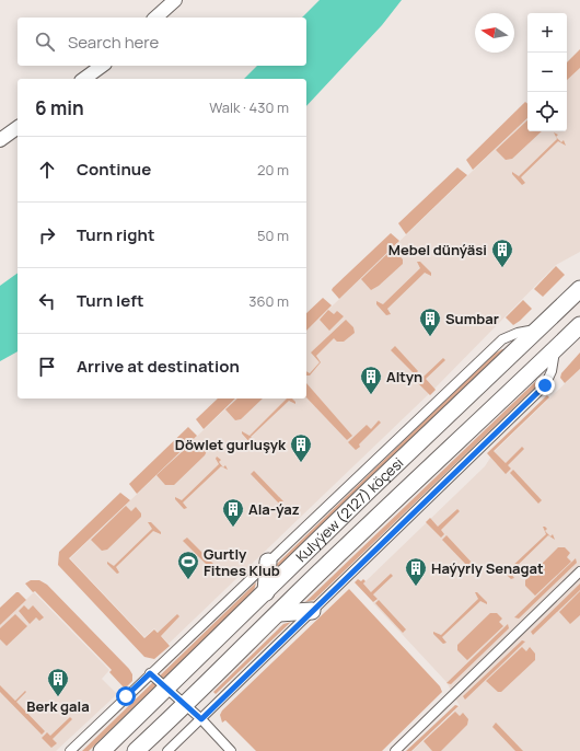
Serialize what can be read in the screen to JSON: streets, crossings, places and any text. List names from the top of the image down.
{
  "streets": {
    "highway": ["Kulyýew (2127) köçesi"]
  },
  "places": {
    "building": [
      "Mebel dünýäsi",
      "Sumbar",
      "Altyn",
      "Döwlet gurluşyk",
      "Ala-ýaz",
      "Haýyrly Senagat",
      "Berk gala"
    ],
    "sports": ["Gurtly Fitnes Klub"]
  },
  "north": "left",
  "page": {
    "map_buttons": ["+", "−"],
    "search": "Search here",
    "heading": ["6 min", "Walk · 430 m"],
    "list": [
      ["Continue", "20 m"],
      ["Turn right", "50 m"],
      ["Turn left", "360 m"],
      "Arrive at destination"
    ]
  }
}
